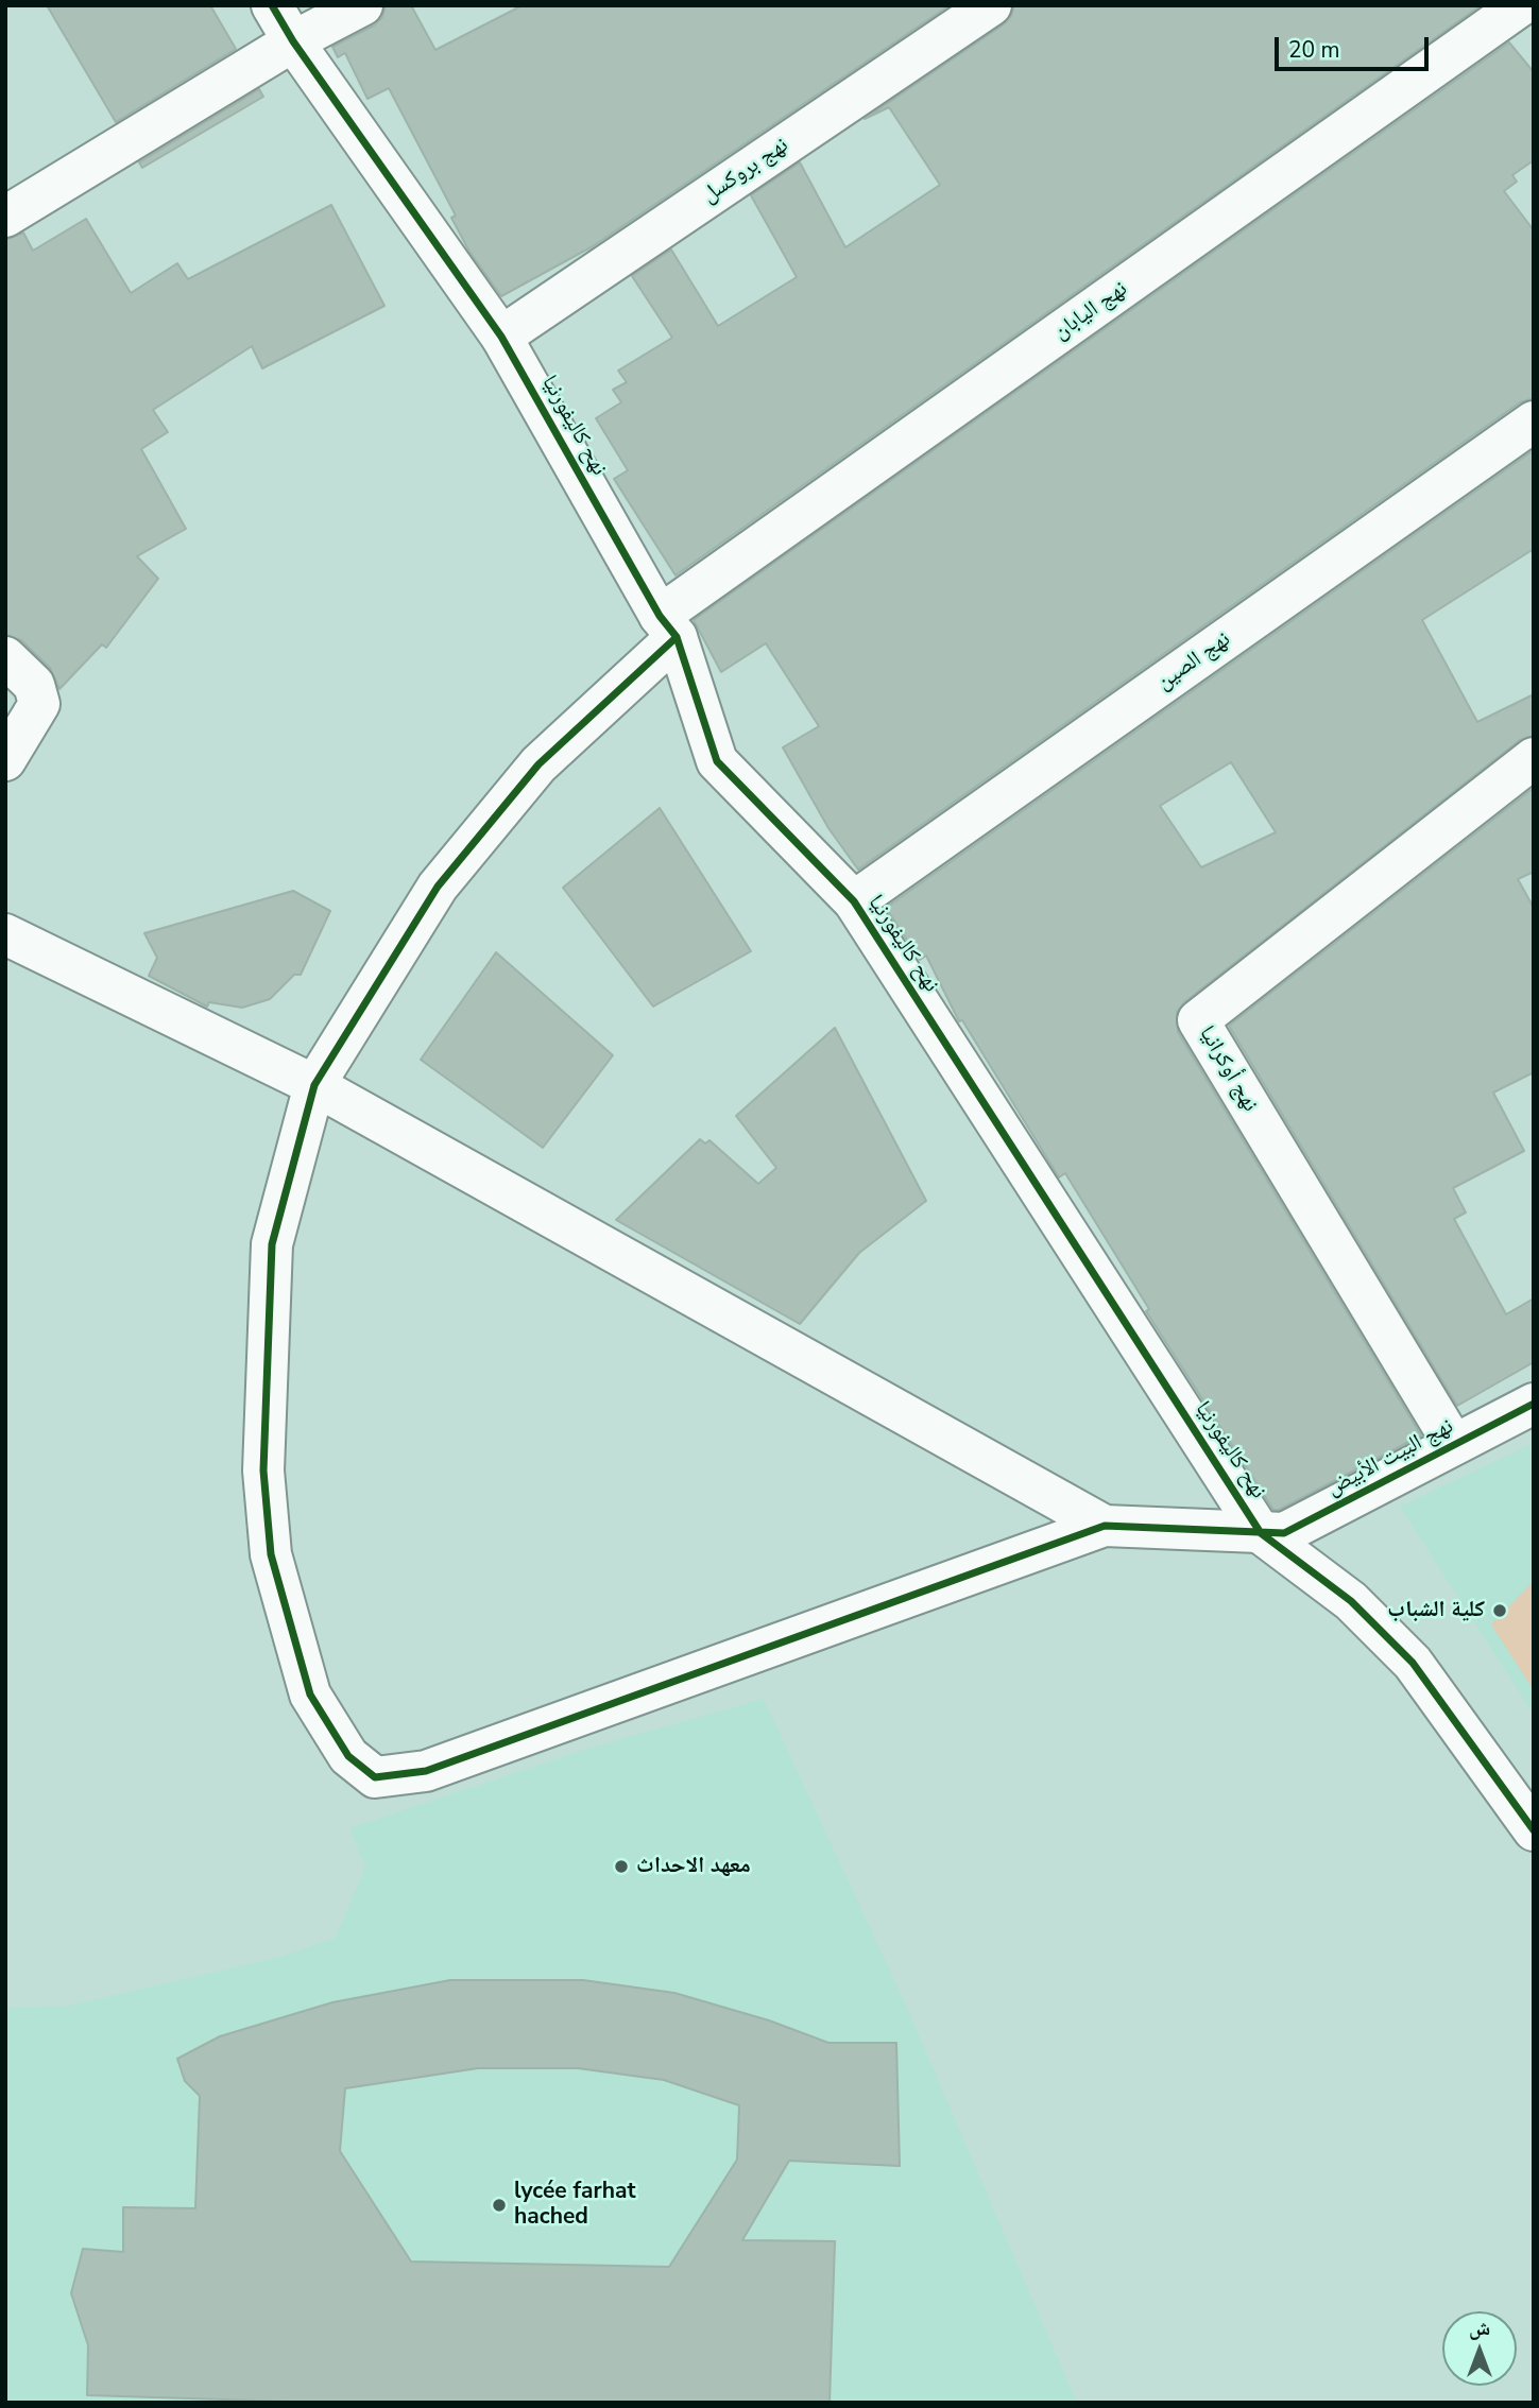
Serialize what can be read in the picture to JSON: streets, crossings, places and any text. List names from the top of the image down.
{
  "streets": {
    "street": [
      "نهج بروكسل",
      "نهج اليابان",
      "نهح كاليفورنيا",
      "نهج الصين",
      "نهج أوكرانيا",
      "نهج البيت الأبيض"
    ]
  },
  "crossings": [
    ["نهج بروكسل", "نهح كاليفورنيا"],
    ["نهج اليابان", "نهح كاليفورنيا"],
    ["نهج اليابان", "نهج البيت الأبيض"],
    ["نهح كاليفورنيا", "نهج الصين"],
    ["نهح كاليفورنيا", "نهج البيت الأبيض"],
    ["نهج أوكرانيا", "نهج البيت الأبيض"]
  ],
  "places": ["كلية الشباب", "معهد الاحداث", "lycée farhat hached"],
  "scale_bar": "20 m",
  "north": "top"
}
